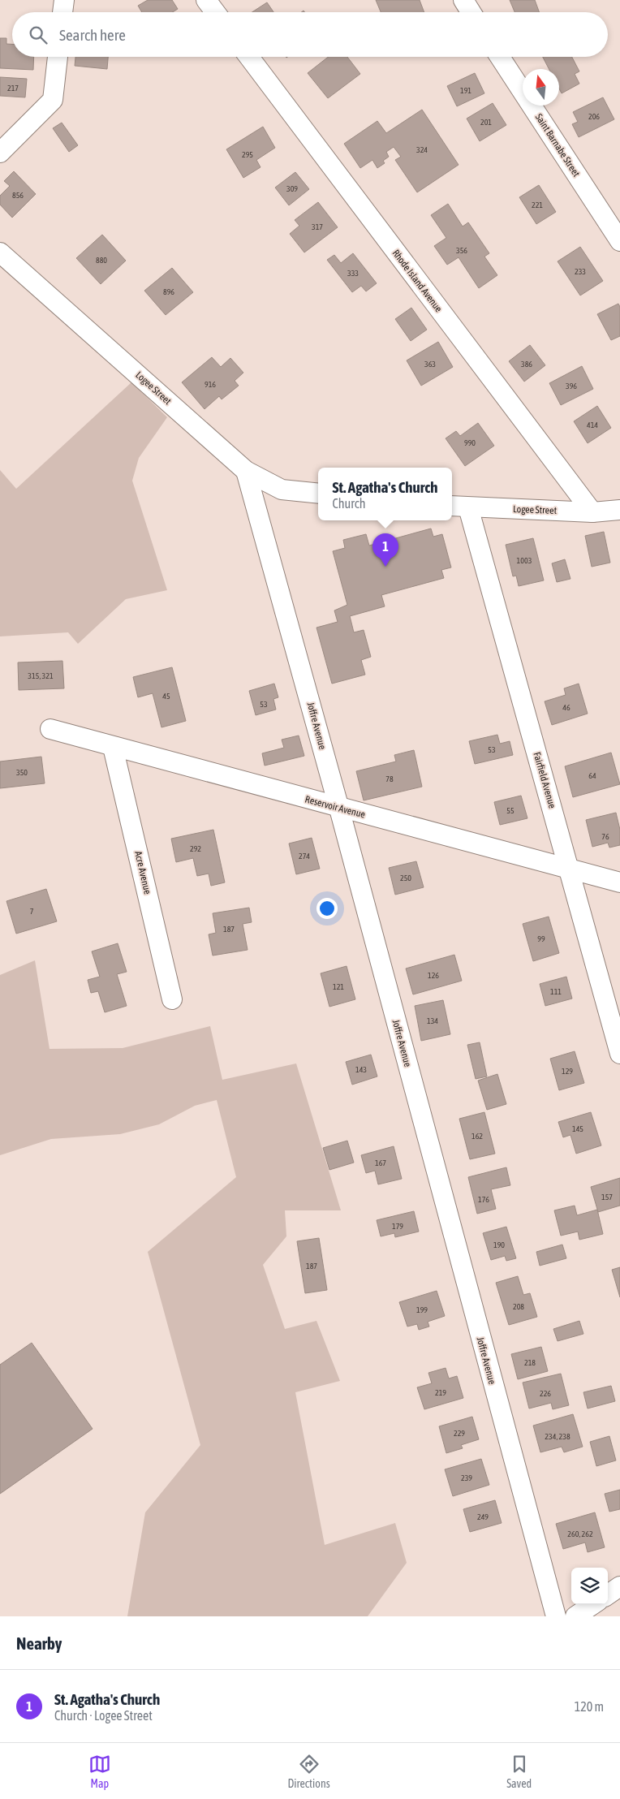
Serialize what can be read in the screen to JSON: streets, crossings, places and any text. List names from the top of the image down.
{
  "streets": {
    "street": [
      "Saint Barnabe Street",
      "Rhode Island Avenue",
      "Logee Street",
      "Joffre Avenue",
      "Fairfield Avenue",
      "Reservoir Avenue",
      "Acre Avenue"
    ]
  },
  "crossings": [
    ["Rhode Island Avenue", "Logee Street"],
    ["Logee Street", "Joffre Avenue"],
    ["Logee Street", "Fairfield Avenue"],
    ["Joffre Avenue", "Reservoir Avenue"],
    ["Fairfield Avenue", "Reservoir Avenue"],
    ["Reservoir Avenue", "Acre Avenue"]
  ],
  "house_numbers": [
    "217",
    "191",
    "206",
    "201",
    "324",
    "295",
    "309",
    "856",
    "221",
    "317",
    "356",
    "880",
    "233",
    "333",
    "896",
    "363",
    "386",
    "916",
    "396",
    "414",
    "990",
    "1003",
    "315, 321",
    "45",
    "53",
    "46",
    "53",
    "350",
    "64",
    "78",
    "55",
    "76",
    "292",
    "274",
    "250",
    "7",
    "187",
    "99",
    "126",
    "121",
    "111",
    "134",
    "143",
    "129",
    "145",
    "162",
    "167",
    "157",
    "176",
    "179",
    "190",
    "187",
    "208",
    "199",
    "218",
    "219",
    "226",
    "229",
    "234, 238",
    "239",
    "249",
    "260, 262"
  ],
  "north": "top",
  "page": {
    "search": "Search here",
    "popup": ["St. Agatha's Church", "Church"],
    "pins": "1",
    "heading": "Nearby",
    "list": [
      {
        "mark": "1",
        "name": "St. Agatha's Church",
        "note": "Church · Logee Street",
        "value": "120 m"
      }
    ],
    "nav": ["Map", "Directions", "Saved"]
  }
}
